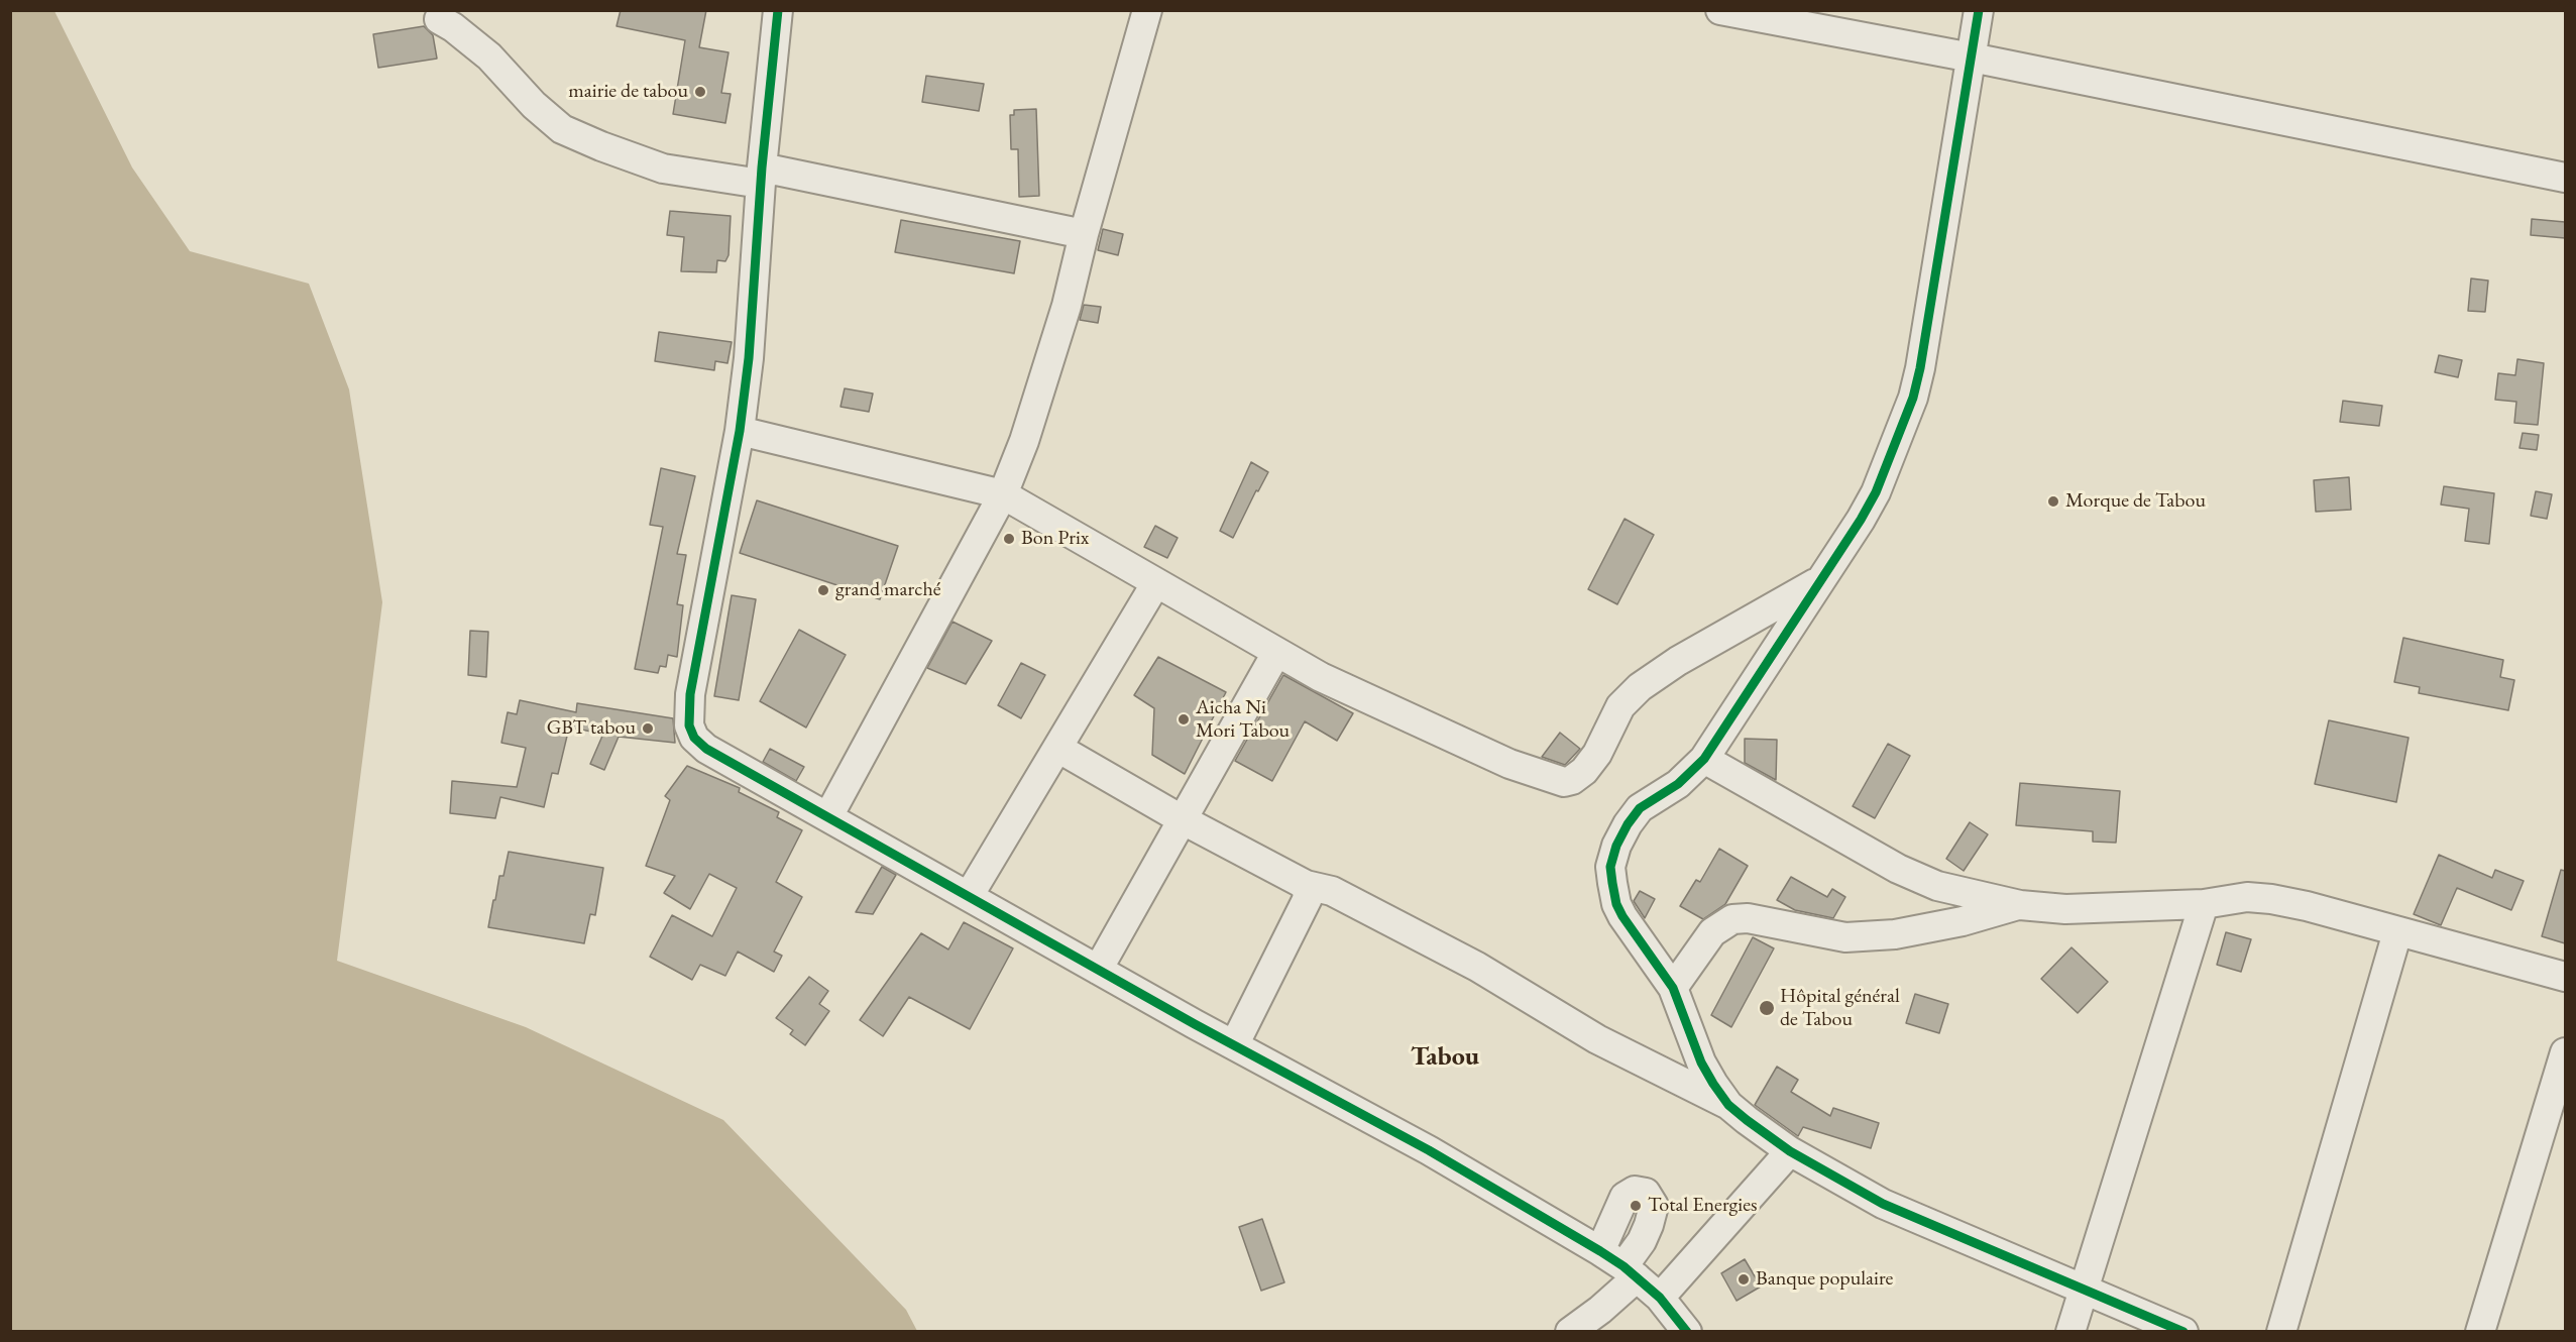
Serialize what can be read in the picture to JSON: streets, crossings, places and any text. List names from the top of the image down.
{
  "districts": ["Tabou"],
  "places": [
    "mairie de tabou",
    "Morque de Tabou",
    "Bon Prix",
    "grand marché",
    "Aicha Ni Mori Tabou",
    "GBT tabou",
    "Hôpital général de Tabou",
    "Total Energies",
    "Banque populaire"
  ]
}
